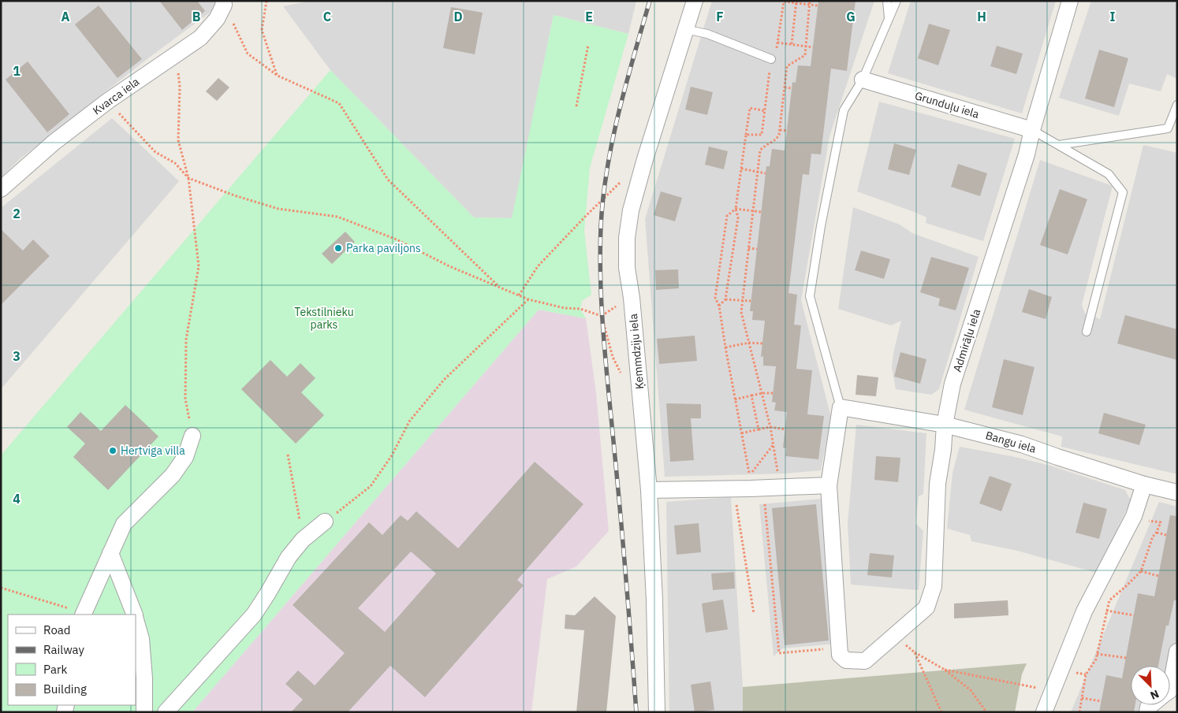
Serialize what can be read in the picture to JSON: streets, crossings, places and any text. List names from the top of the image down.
{
  "streets": {
    "street": [
      "Kvarca iela",
      "Grunduļu iela",
      "Admirāļu iela",
      "Ķemmdziju iela",
      "Bangu iela"
    ]
  },
  "crossings": [
    ["Grunduļu iela", "Admirāļu iela"],
    ["Admirāļu iela", "Bangu iela"]
  ],
  "parks": ["Tekstilnieku parks"],
  "places": ["Parka paviljons", "Hertviga villa"],
  "legend": [
    "Road",
    "Railway",
    "Park",
    "Building"
  ],
  "north": "bottom right",
  "grid": {
    "columns": [
      "A",
      "B",
      "C",
      "D",
      "E",
      "F",
      "G",
      "H",
      "I"
    ],
    "rows": [
      "1",
      "2",
      "3",
      "4"
    ]
  }
}
